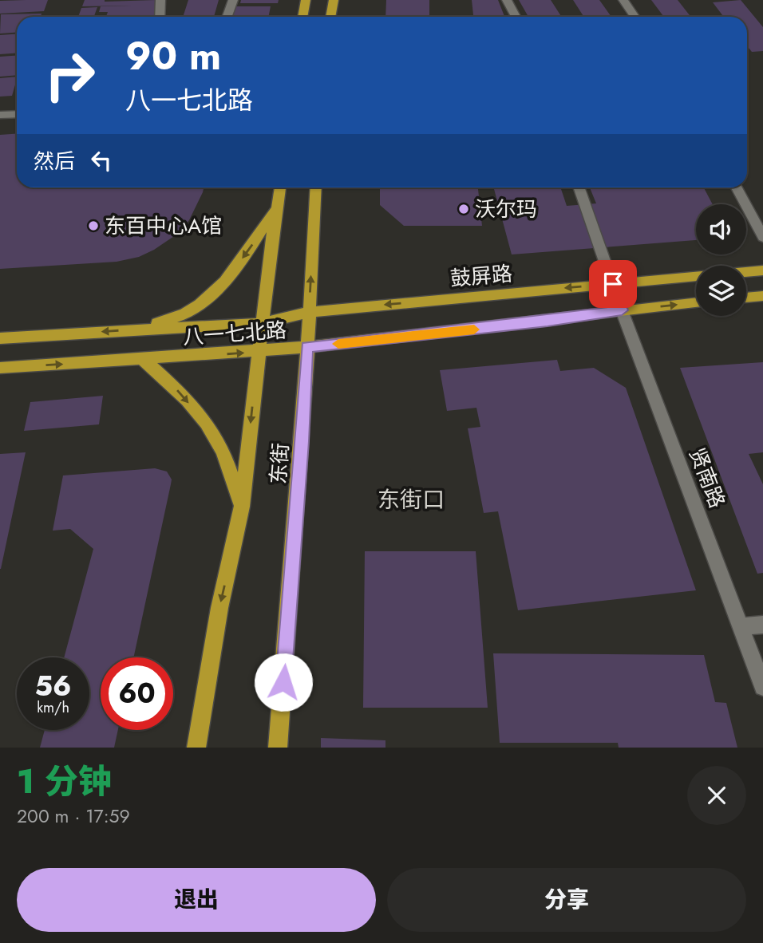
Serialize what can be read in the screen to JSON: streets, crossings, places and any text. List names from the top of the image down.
{
  "streets": {
    "main road": ["鼓屏路", "八一七北路", "东街"],
    "street": ["贤南路"]
  },
  "crossings": [
    ["鼓屏路", "八一七北路"],
    ["鼓屏路", "东街"],
    ["鼓屏路", "贤南路"],
    ["八一七北路", "东街"],
    ["八一七北路", "贤南路"]
  ],
  "one_way": ["鼓屏路"],
  "districts": ["东街口"],
  "places": ["沃尔玛", "东百中心A馆"],
  "page": {
    "turn": ["90 m", "八一七北路"],
    "then": "然后",
    "speed": "56 km/h",
    "limit": "60",
    "heading": ["1 分钟", "200 m · 17:59"],
    "buttons": ["退出", "分享"]
  }
}
